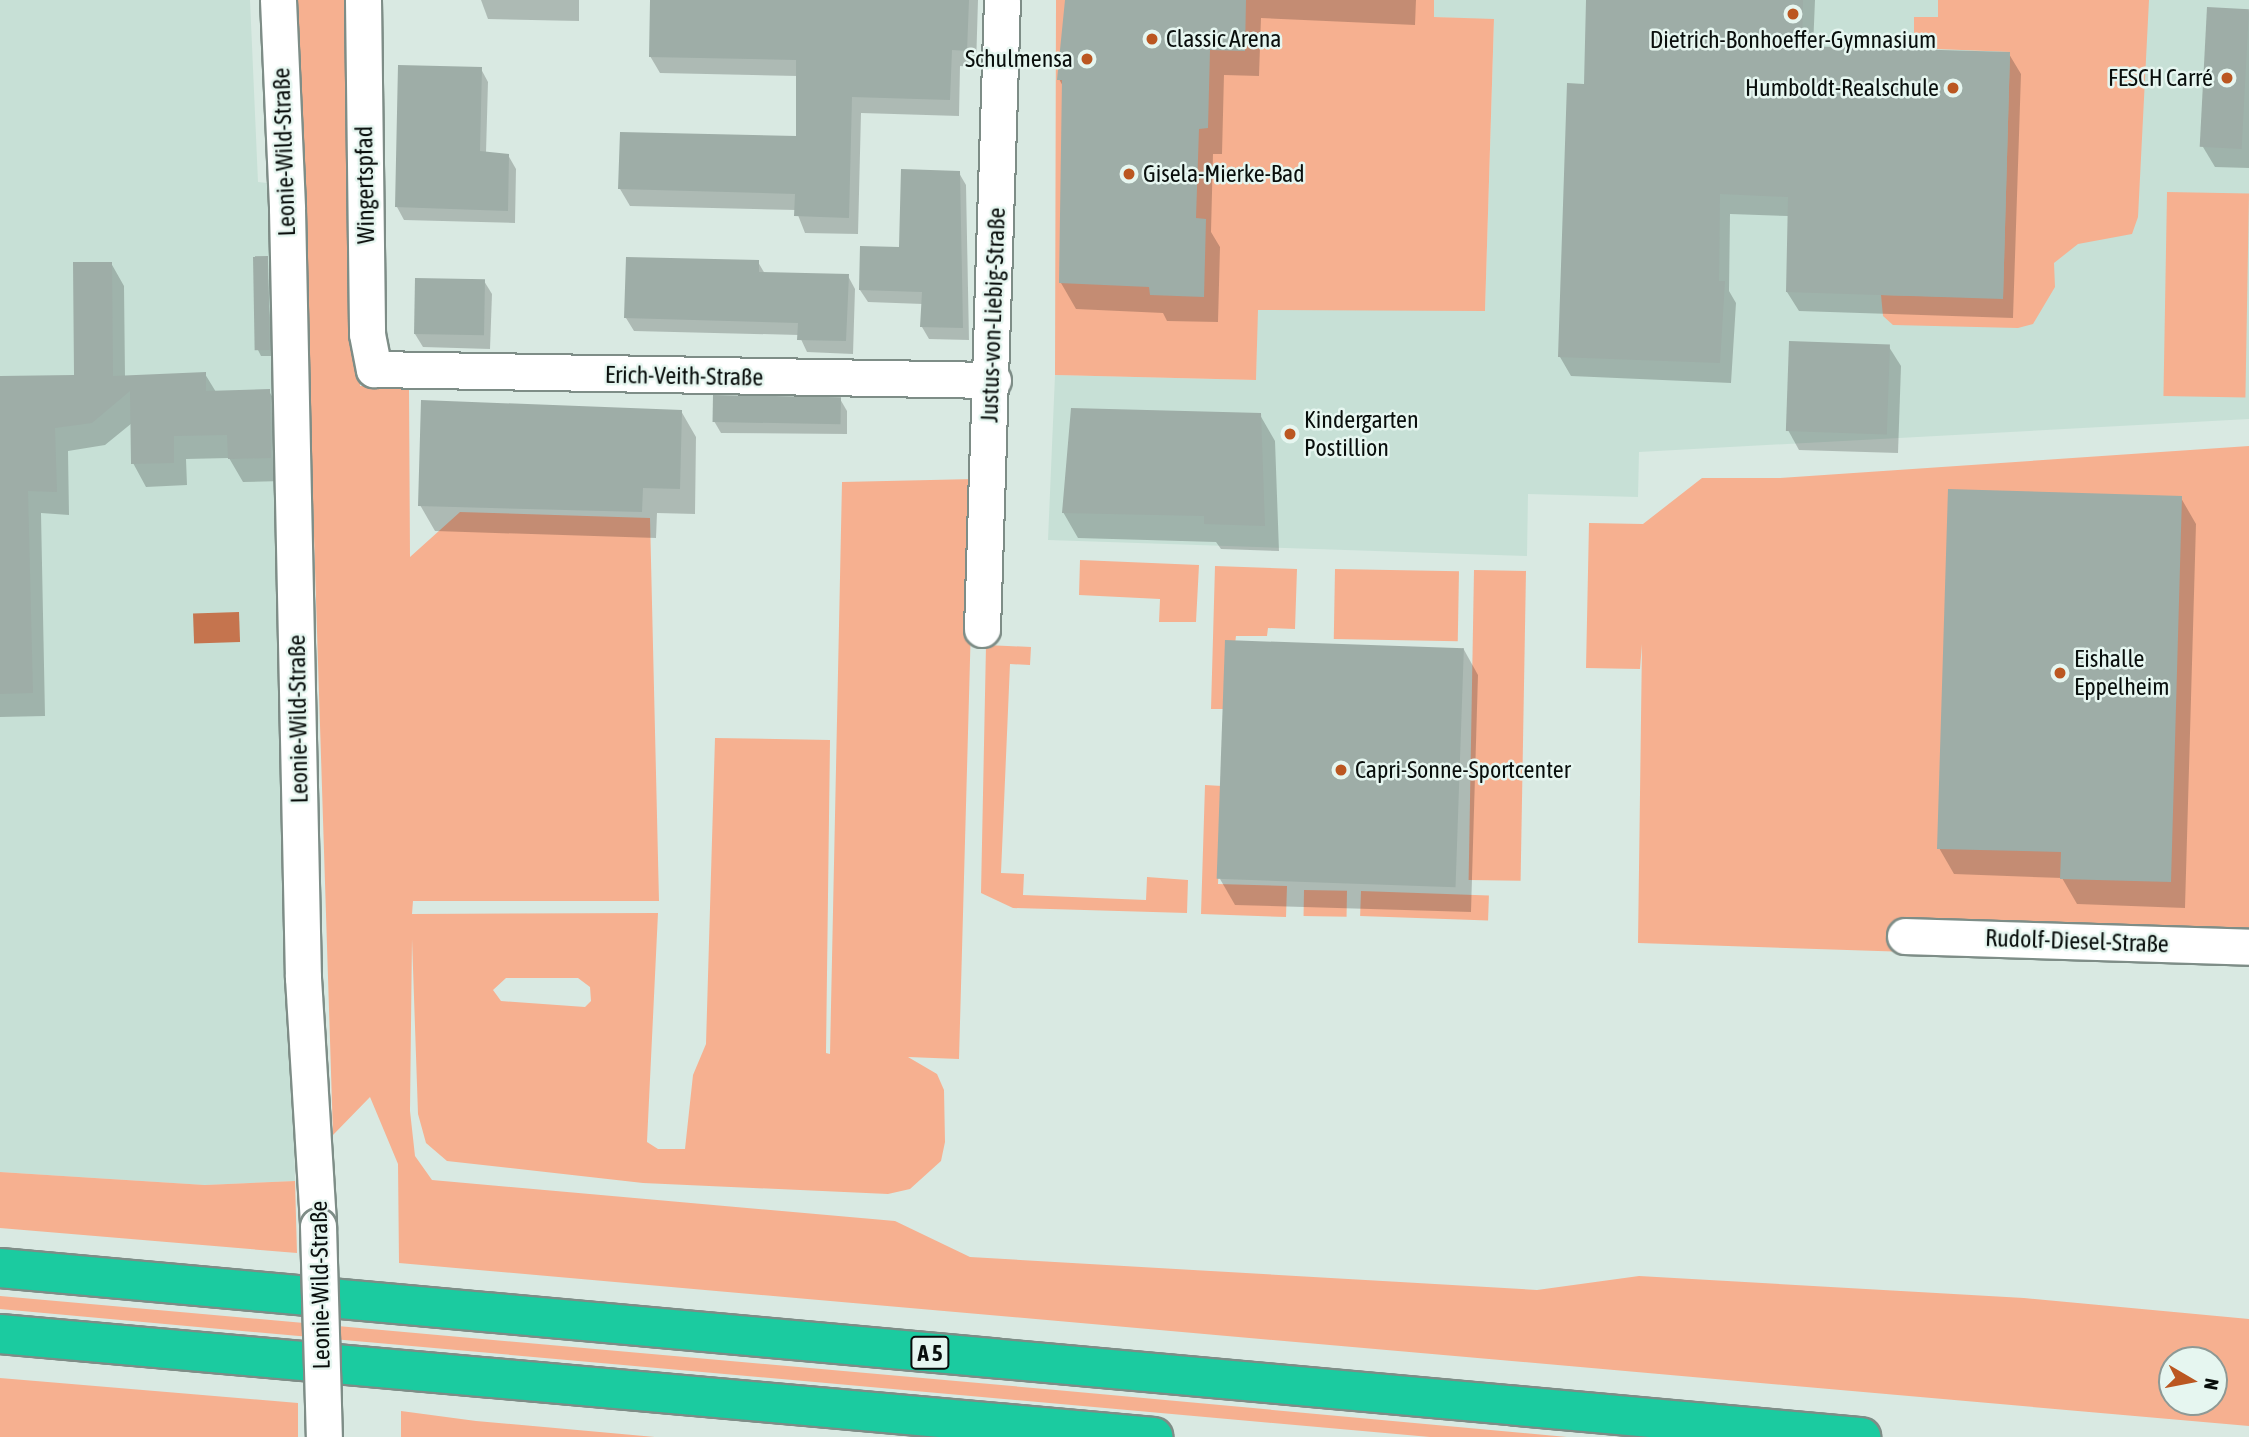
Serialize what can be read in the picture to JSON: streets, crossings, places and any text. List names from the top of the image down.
{
  "streets": {
    "highway": ["A 5"],
    "street": [
      "Leonie-Wild-Straße",
      "Wingertspfad",
      "Justus-von-Liebig-Straße",
      "Erich-Veith-Straße",
      "Rudolf-Diesel-Straße"
    ]
  },
  "crossings": [
    ["Wingertspfad", "Erich-Veith-Straße"],
    ["Justus-von-Liebig-Straße", "Erich-Veith-Straße"]
  ],
  "places": [
    "Dietrich-Bonhoeffer-Gymnasium",
    "Classic Arena",
    "Schulmensa",
    "FESCH Carré",
    "Humboldt-Realschule",
    "Gisela-Mierke-Bad",
    "Kindergarten Postillion",
    "Eishalle Eppelheim",
    "Capri-Sonne-Sportcenter"
  ],
  "north": "right"
}
